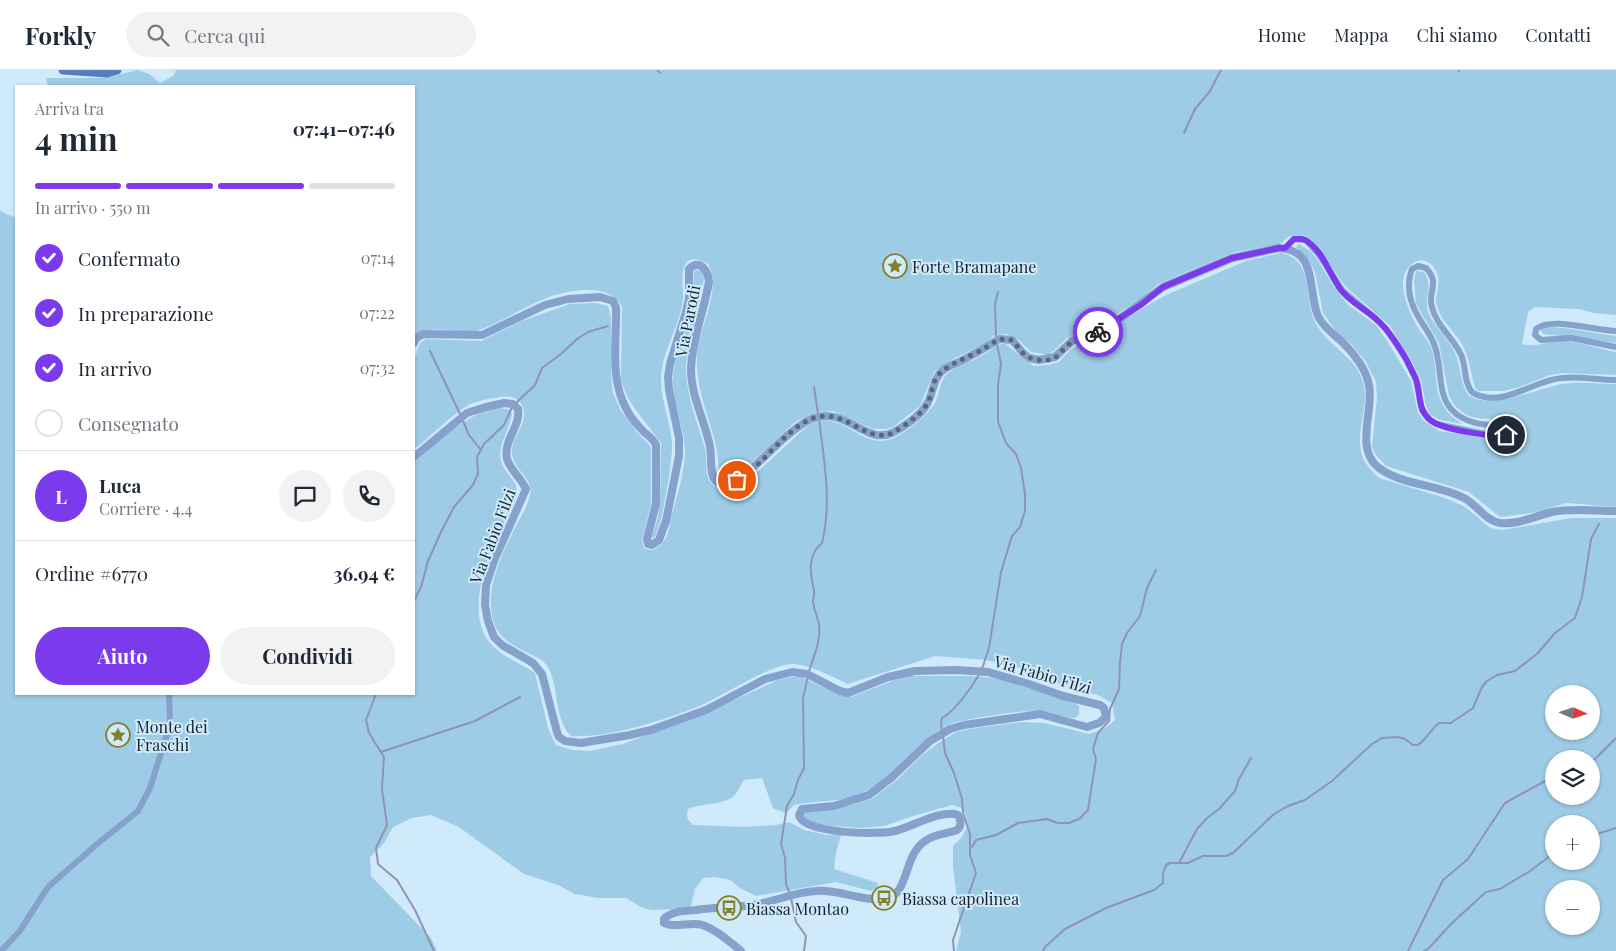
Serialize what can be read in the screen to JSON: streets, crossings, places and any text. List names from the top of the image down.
{
  "streets": {
    "street": ["Via Parodi", "Via Fabio Filzi"]
  },
  "places": {
    "place": ["Forte Bramapane", "Monte dei Fraschi"],
    "bus stop": ["Biassa capolinea", "Biassa Montao"]
  },
  "north": "right",
  "page": {
    "header": "Forkly",
    "search": "Cerca qui",
    "nav": [
      "Home",
      "Mappa",
      "Chi siamo",
      "Contatti"
    ],
    "heading": ["4 min", "Arriva tra", "07:41–07:46"],
    "panel": [
      "Luca",
      "Corriere · 4.4",
      "Ordine #6770",
      "36.94 €"
    ],
    "bar": "In arrivo · 550 m",
    "list": [
      ["Confermato", "07:14"],
      ["In preparazione", "07:22"],
      ["In arrivo", "07:32"],
      "Consegnato"
    ],
    "round": "L",
    "buttons": ["Aiuto", "Condividi"],
    "map_buttons": ["+", "−"]
  }
}
